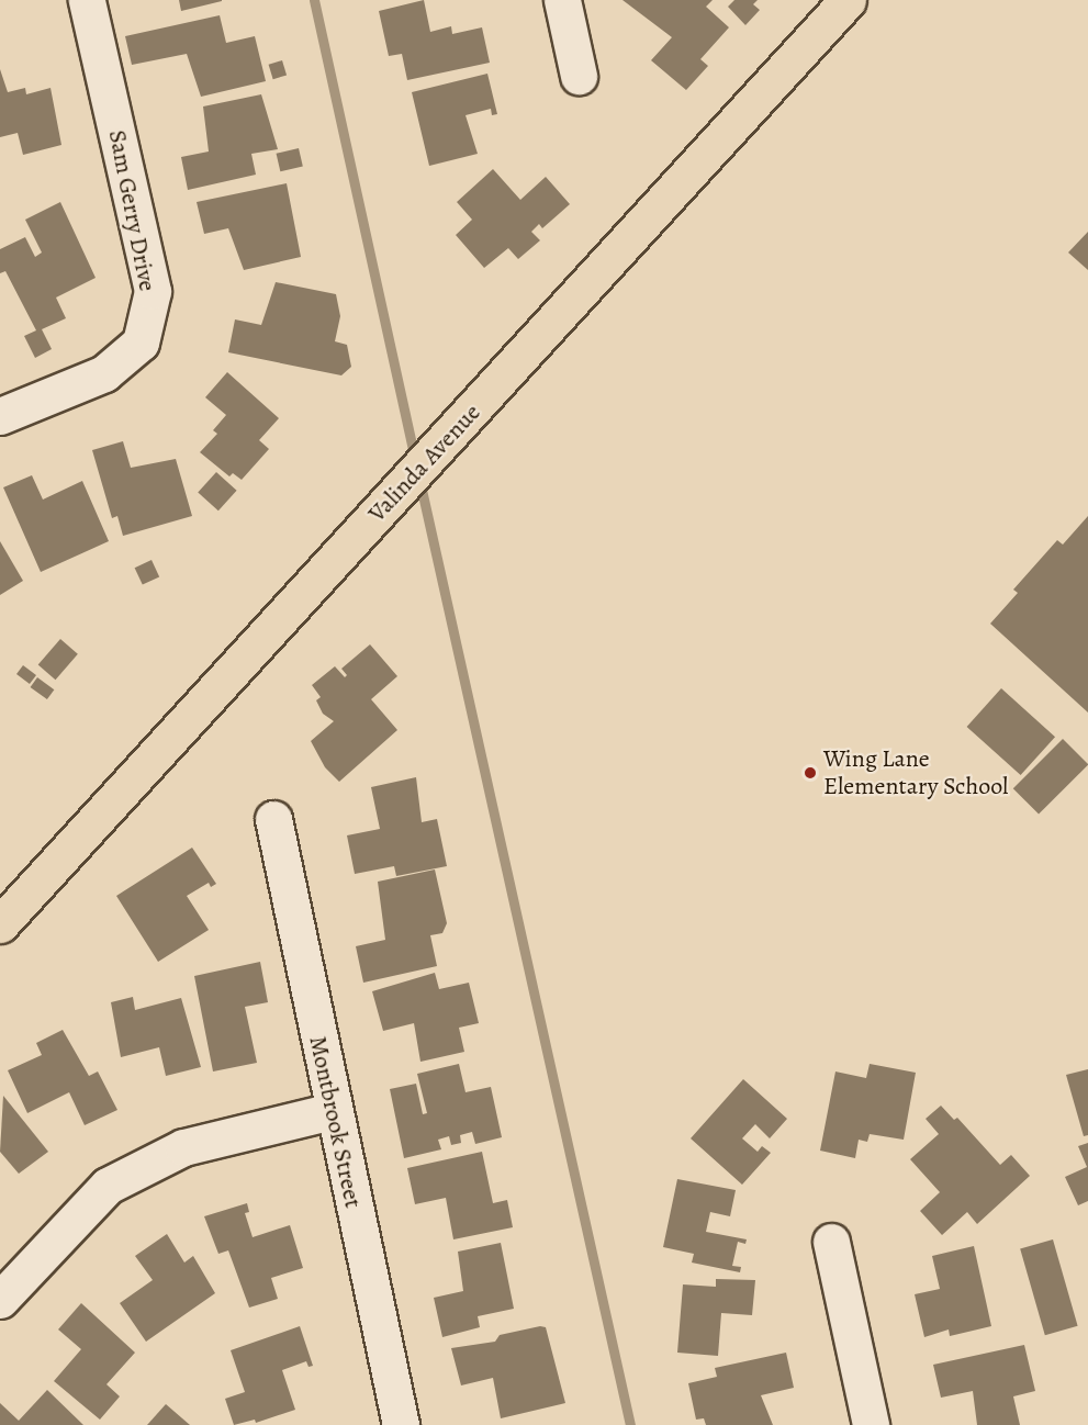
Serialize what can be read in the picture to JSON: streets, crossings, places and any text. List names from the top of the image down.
{
  "streets": {
    "main road": ["Valinda Avenue"],
    "street": ["Sam Gerry Drive", "Montbrook Street"]
  },
  "places": ["Wing Lane Elementary School"]
}
